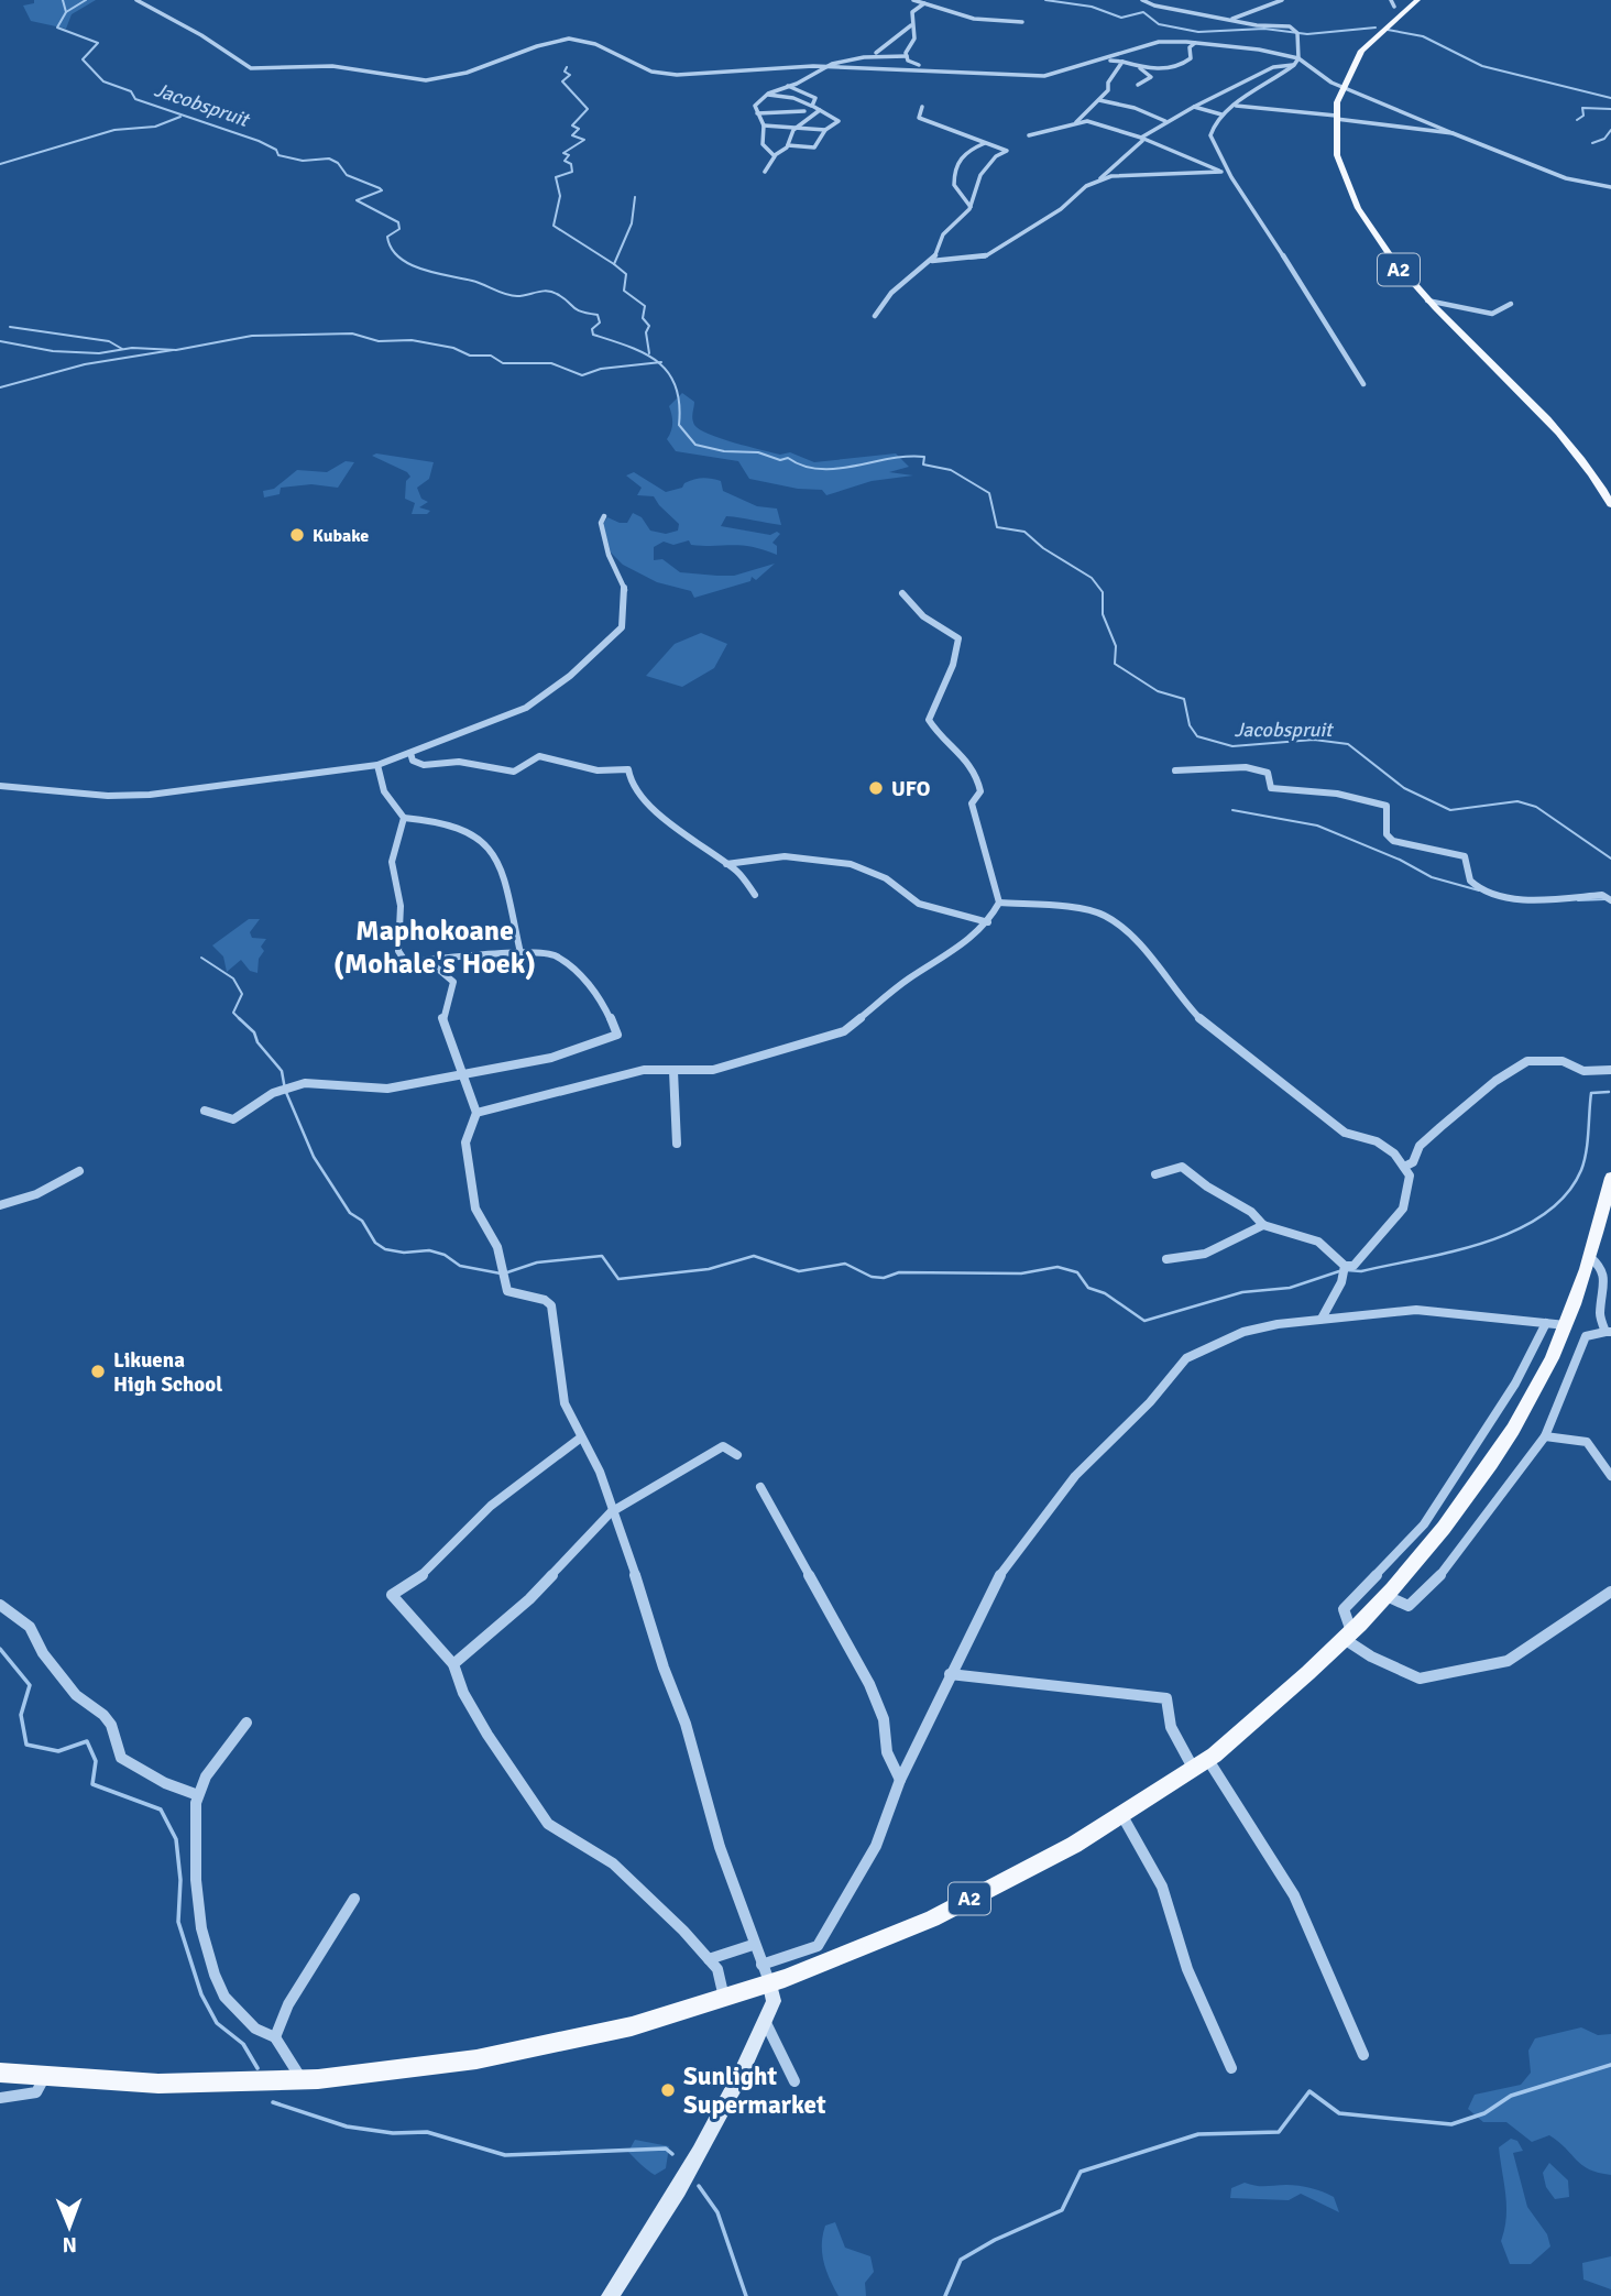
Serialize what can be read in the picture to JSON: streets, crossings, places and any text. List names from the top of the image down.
{
  "streets": {
    "main road": ["A2"]
  },
  "districts": ["Maphokoane (Mohale's Hoek)"],
  "water": ["Jacobspruit"],
  "places": [
    "Kubake",
    "UFO",
    "Likuena High School",
    "Sunlight Supermarket"
  ],
  "north": "bottom"
}
